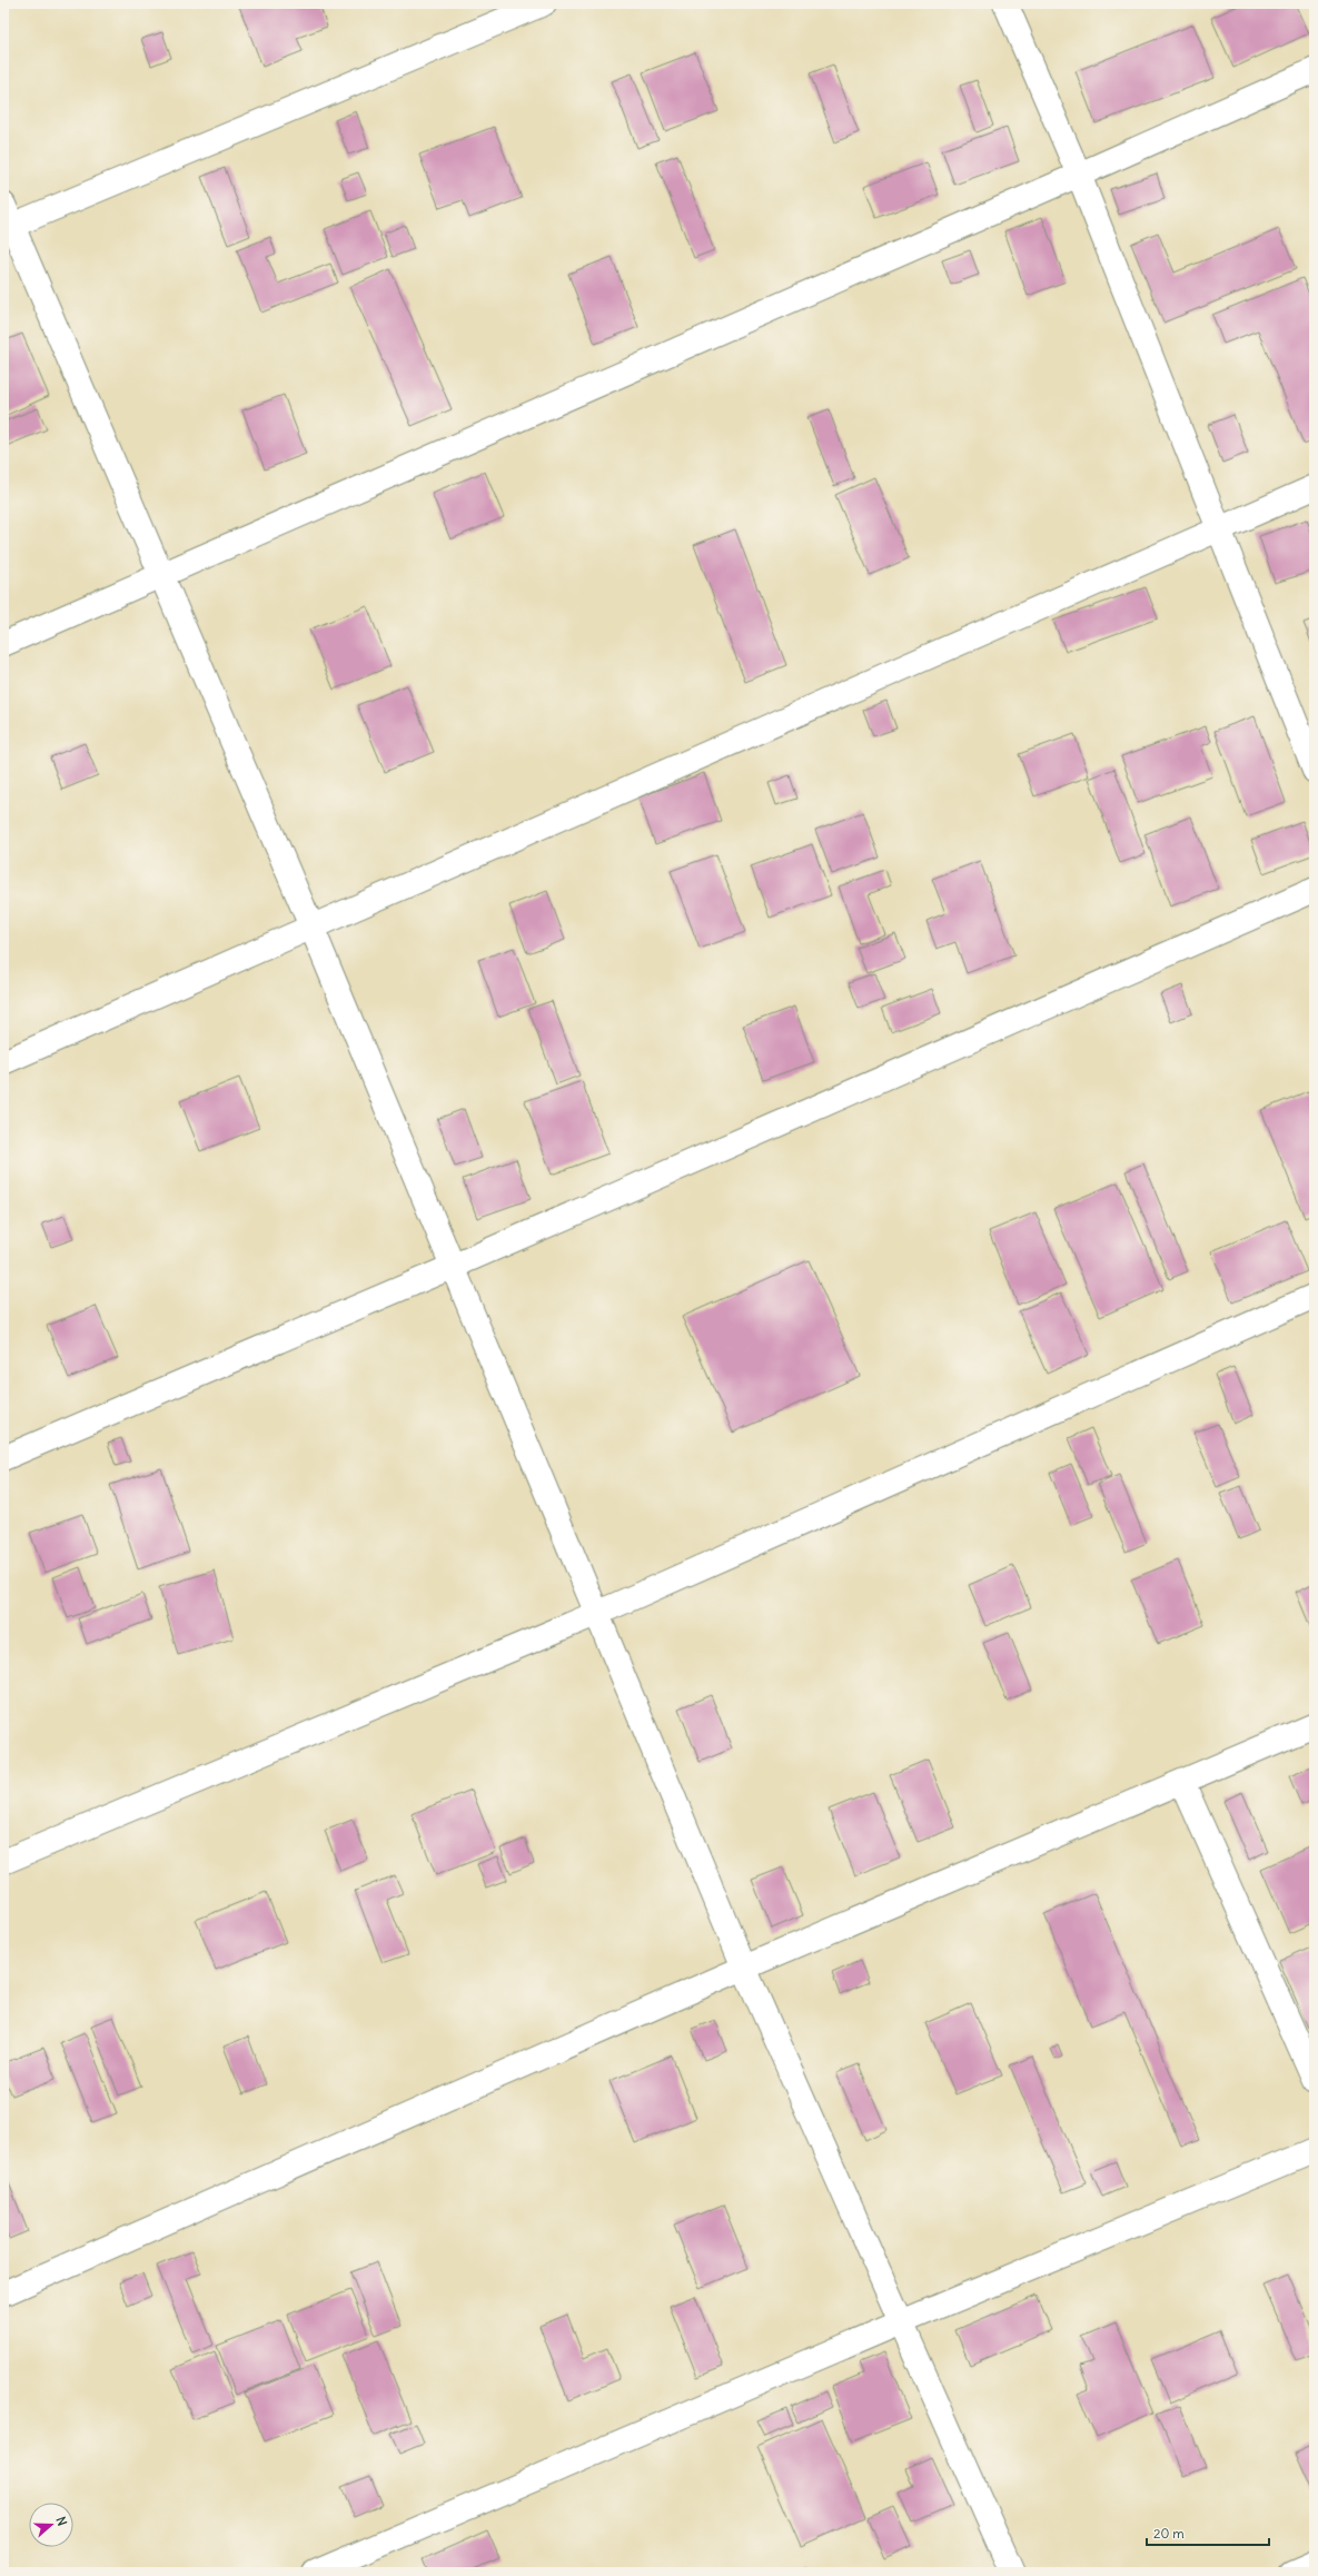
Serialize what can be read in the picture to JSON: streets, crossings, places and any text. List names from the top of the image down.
{
  "scale_bar": "20 m",
  "north": "right"
}
